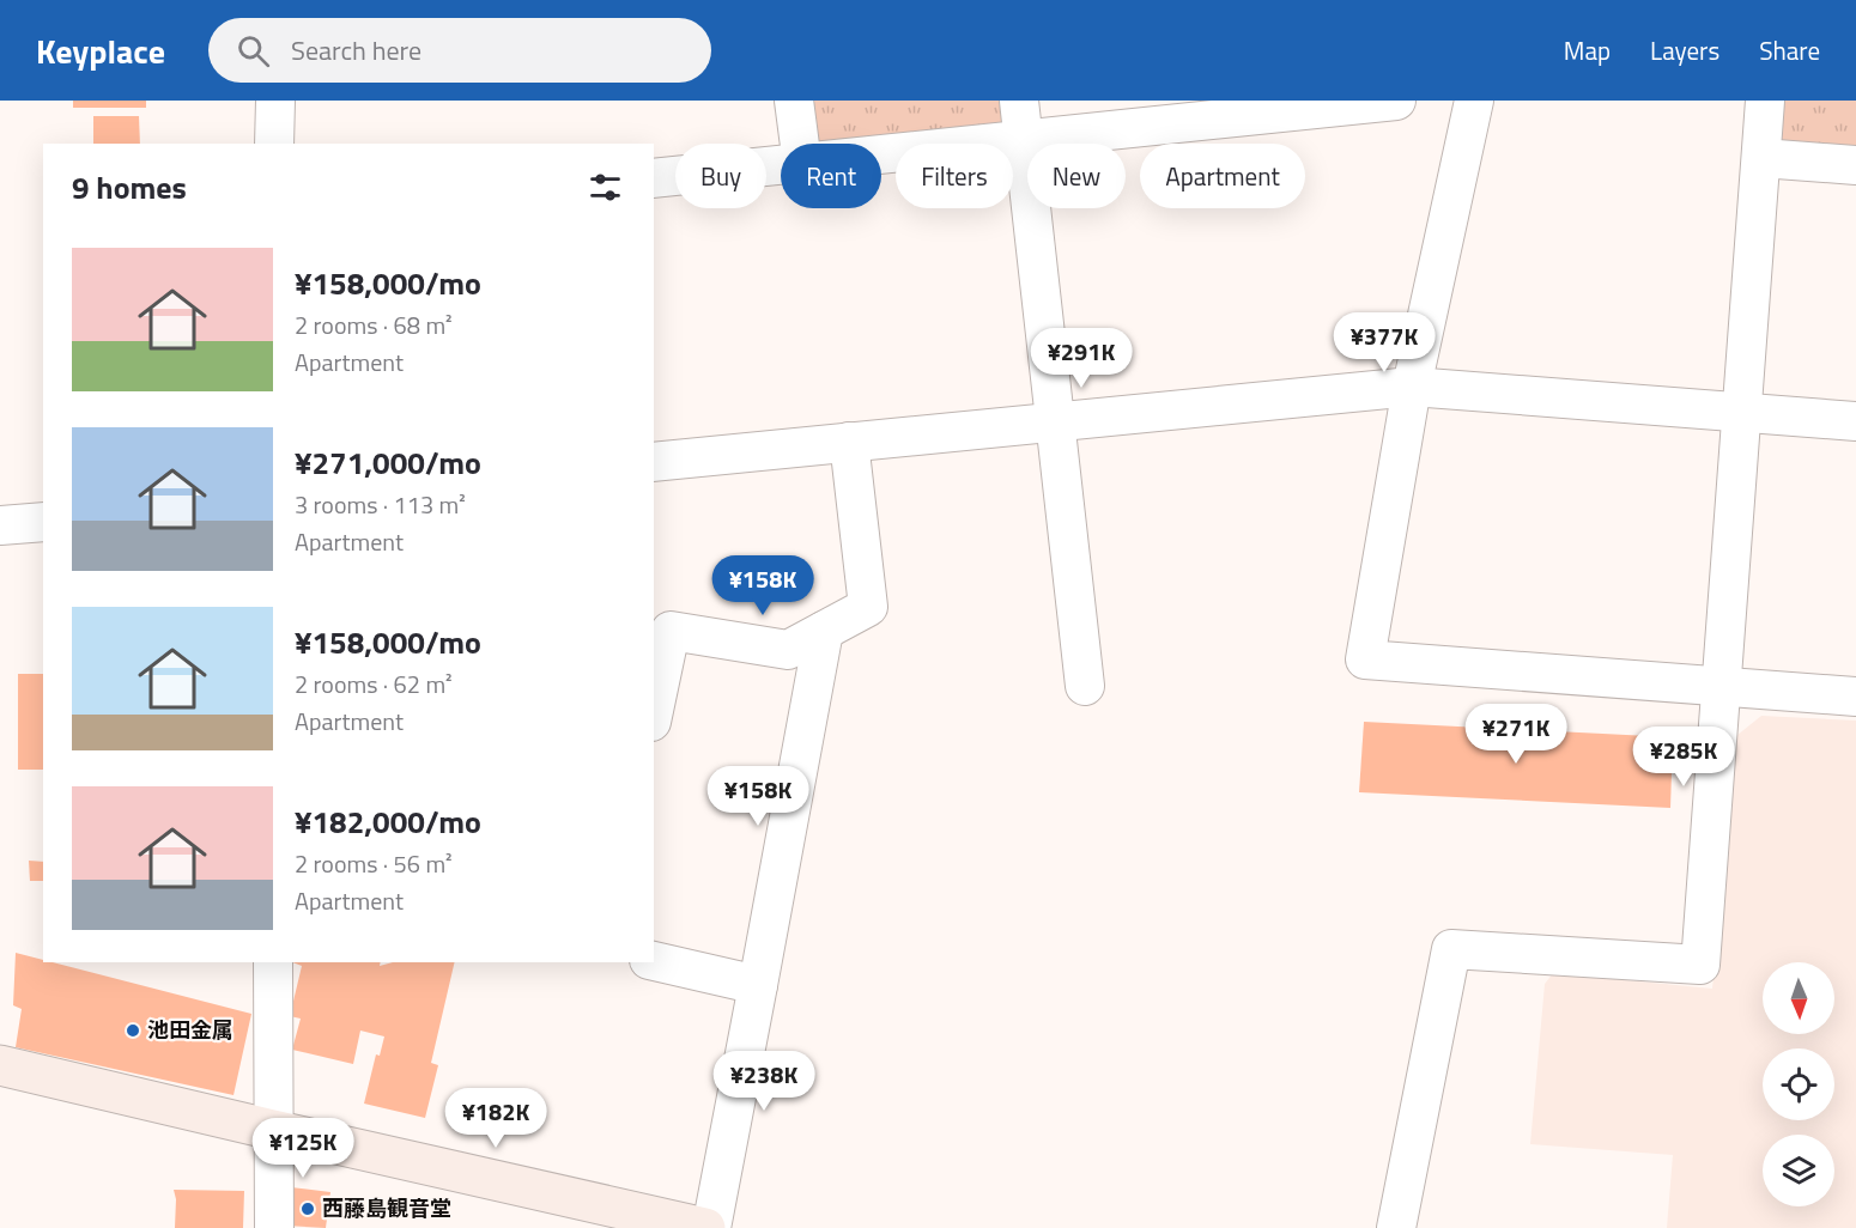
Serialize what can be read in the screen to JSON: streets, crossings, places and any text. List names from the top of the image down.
{
  "places": ["池田金属", "西藤島観音堂"],
  "north": "bottom",
  "page": {
    "header": "Keyplace",
    "search": "Search here",
    "nav": ["Map", "Layers", "Share"],
    "chip": [
      "Buy",
      "Rent",
      "Filters",
      "New",
      "Apartment"
    ],
    "heading": "9 homes",
    "list": [
      {
        "name": "¥158,000/mo",
        "note": "2 rooms · 68 m² · Apartment"
      },
      {
        "name": "¥271,000/mo",
        "note": "3 rooms · 113 m² · Apartment"
      },
      {
        "name": "¥158,000/mo",
        "note": "2 rooms · 62 m² · Apartment"
      },
      {
        "name": "¥182,000/mo",
        "note": "2 rooms · 56 m² · Apartment"
      }
    ],
    "price": [
      "¥377K",
      "¥291K",
      "¥158K",
      "¥271K",
      "¥285K",
      "¥158K",
      "¥238K",
      "¥182K",
      "¥125K"
    ]
  }
}
